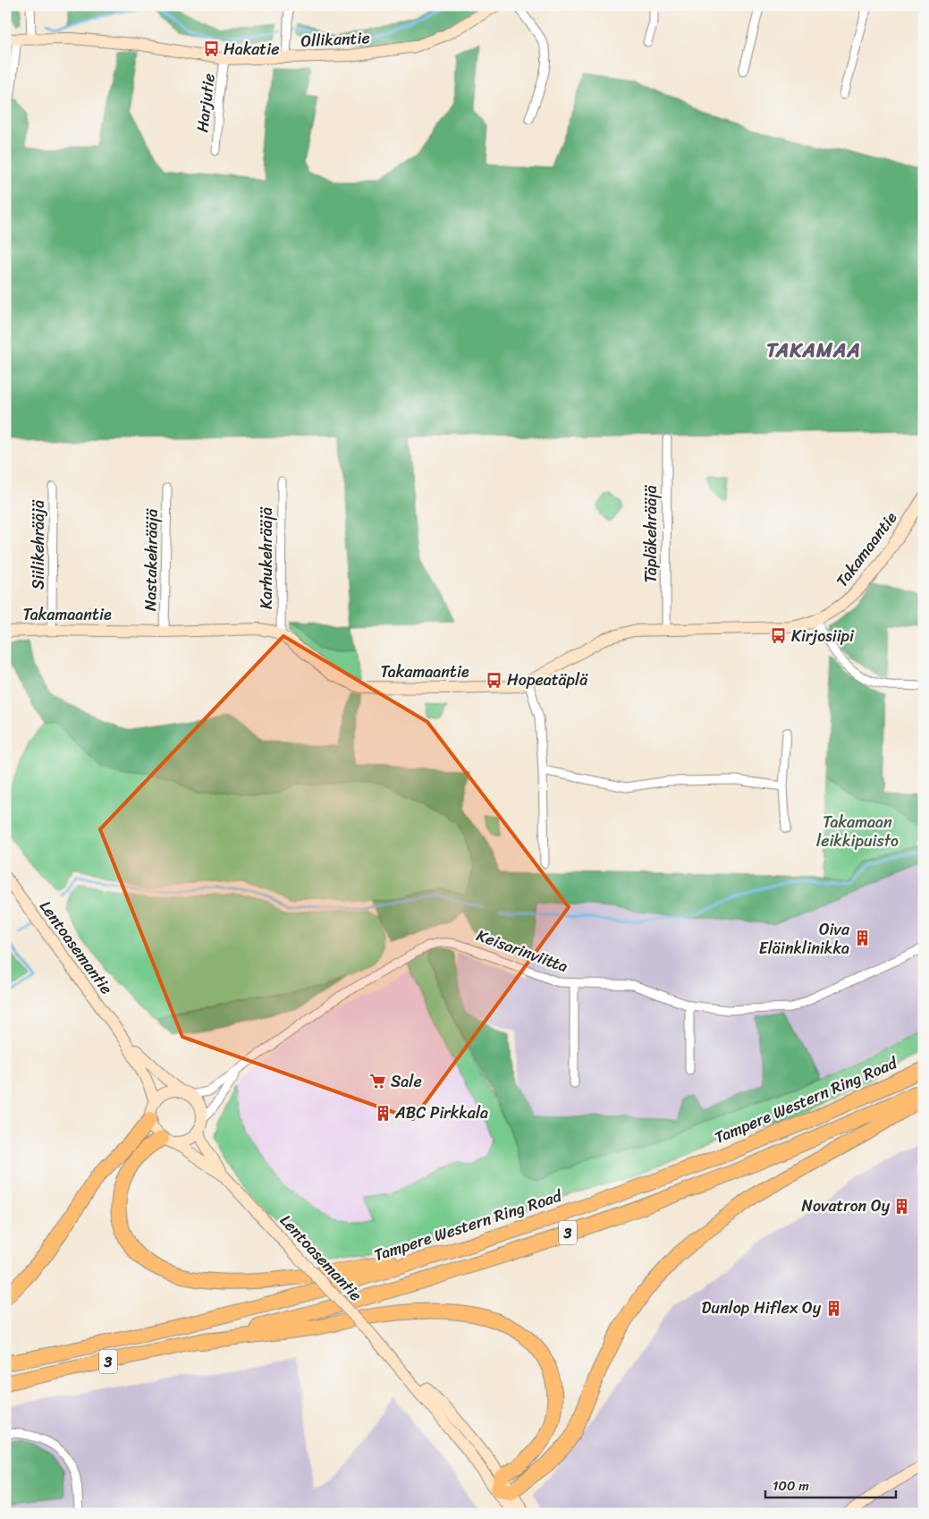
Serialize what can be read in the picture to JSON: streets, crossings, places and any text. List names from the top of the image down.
{
  "streets": {
    "highway": ["Tampere Western Ring Road", "3"],
    "street": [
      "Ollikantie",
      "Harjutie",
      "Täpläkehrääjä",
      "Siilikehrääjä",
      "Takamaantie",
      "Karhukehrääjä",
      "Nastakehrääjä",
      "Lentoasemantie",
      "Keisarinviitta"
    ]
  },
  "crossings": [
    ["Ollikantie", "Harjutie"],
    ["Täpläkehrääjä", "Takamaantie"],
    ["Siilikehrääjä", "Takamaantie"],
    ["Takamaantie", "Karhukehrääjä"],
    ["Takamaantie", "Nastakehrääjä"],
    ["Lentoasemantie", "Keisarinviitta"]
  ],
  "districts": ["TAKAMAA"],
  "parks": ["Takamaan leikkipuisto"],
  "places": {
    "bus stop": ["Hakatie", "Kirjosiipi", "Hopeatäplä"],
    "building": [
      "Oiva Eläinklinikka",
      "ABC Pirkkala",
      "Novatron Oy",
      "Dunlop Hiflex Oy"
    ],
    "supermarket": ["Sale"]
  },
  "scale_bar": "100 m"
}
